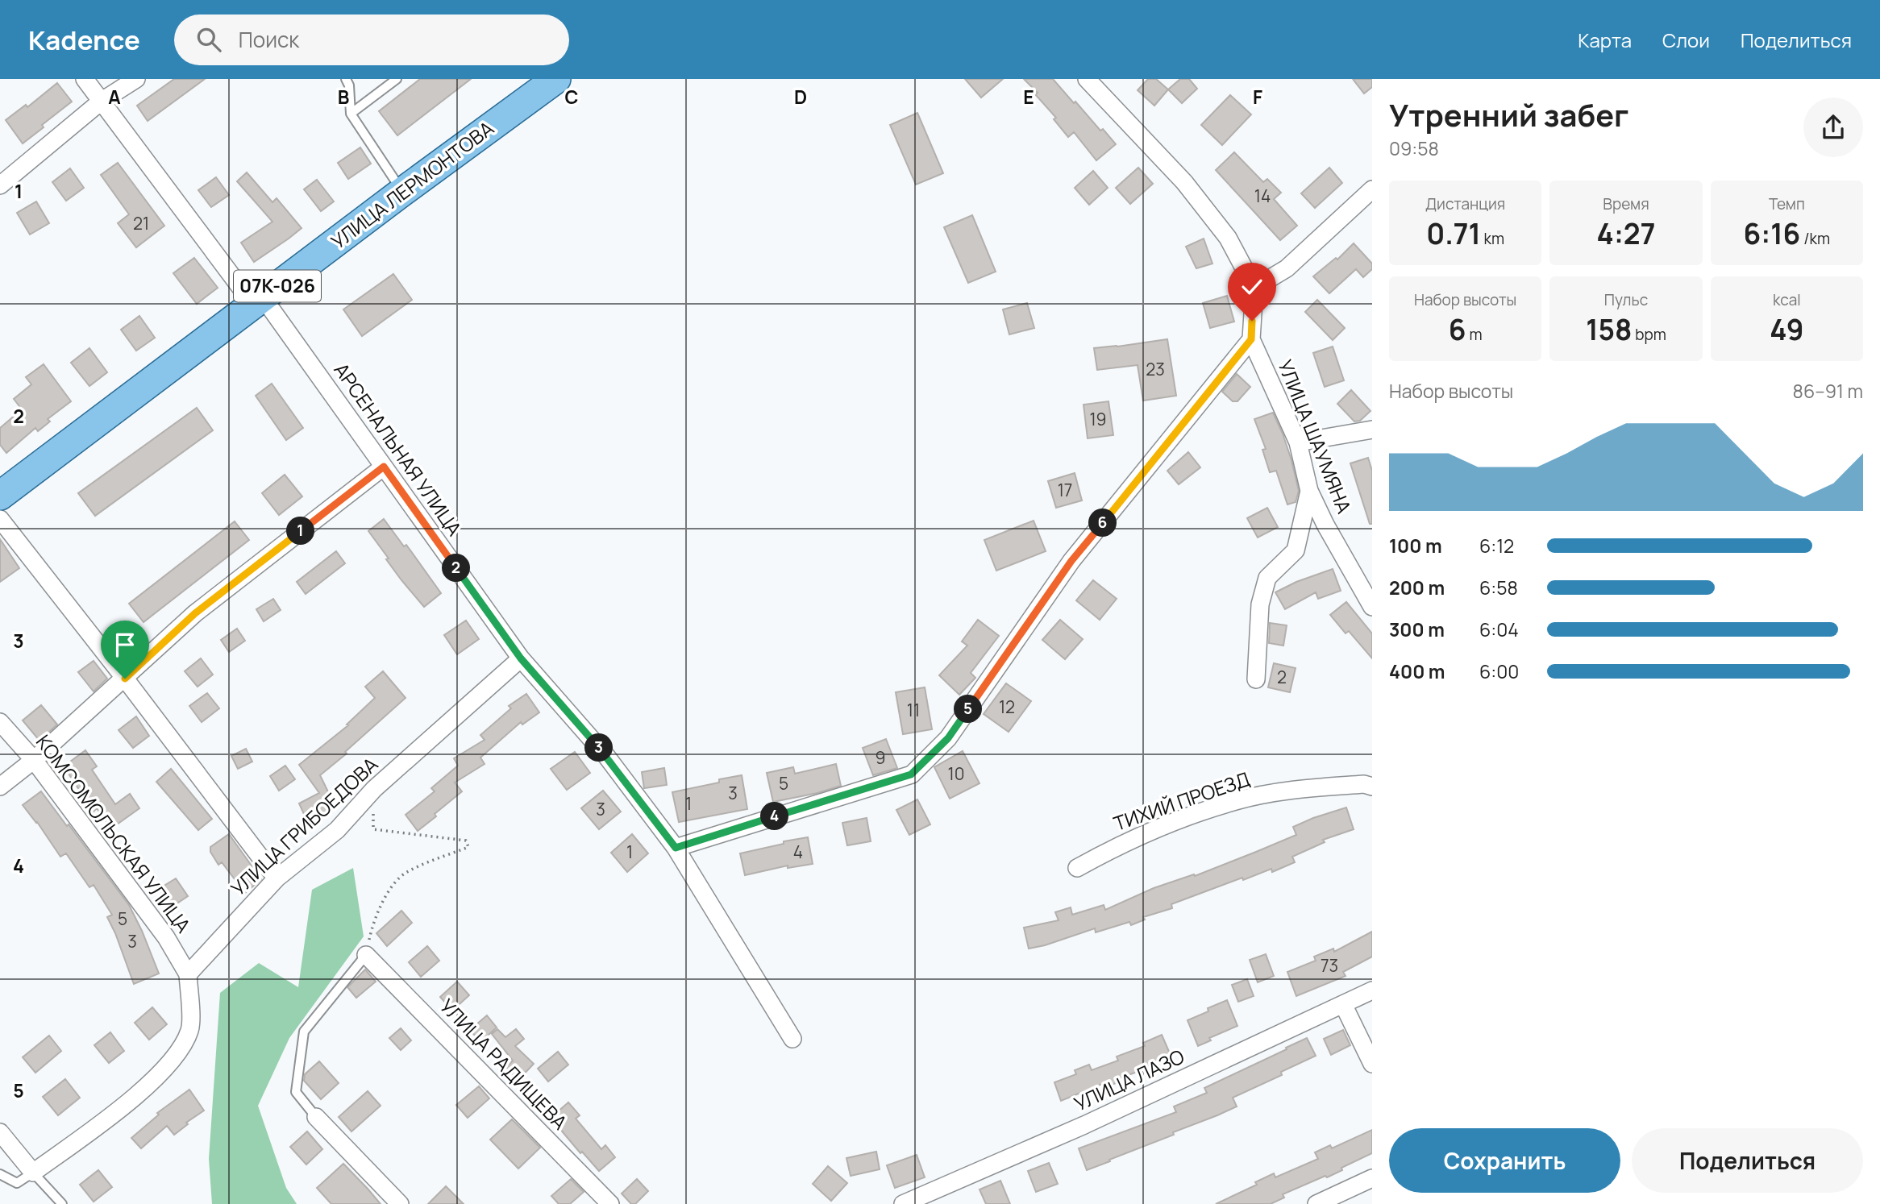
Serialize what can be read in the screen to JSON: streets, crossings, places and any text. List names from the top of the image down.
{
  "streets": {
    "main road": ["УЛИЦА ЛЕРМОНТОВА", "07К-026"],
    "street": [
      "УЛИЦА ШАУМЯНА",
      "АРСЕНАЛЬНАЯ УЛИЦА",
      "ТИХИЙ ПРОЕЗД",
      "УЛИЦА ГРИБОЕДОВА",
      "КОМСОМОЛЬСКАЯ УЛИЦА",
      "УЛИЦА РАДИЩЕВА",
      "УЛИЦА ЛАЗО"
    ]
  },
  "crossings": [
    ["УЛИЦА ЛЕРМОНТОВА", "АРСЕНАЛЬНАЯ УЛИЦА"],
    ["АРСЕНАЛЬНАЯ УЛИЦА", "УЛИЦА ГРИБОЕДОВА"],
    ["УЛИЦА ГРИБОЕДОВА", "КОМСОМОЛЬСКАЯ УЛИЦА"]
  ],
  "house_numbers": [
    "14",
    "21",
    "23",
    "19",
    "17",
    "2",
    "12",
    "11",
    "9",
    "10",
    "5",
    "3",
    "1",
    "3",
    "1",
    "4",
    "5",
    "3",
    "73"
  ],
  "page": {
    "header": "Kadence",
    "search": "Поиск",
    "nav": ["Карта", "Слои", "Поделиться"],
    "heading": ["Утренний забег", "09:58"],
    "stats": [
      ["Дистанция", "0.71 km"],
      ["Время", "4:27"],
      ["Темп", "6:16 /km"],
      ["Набор высоты", "6 m"],
      ["Пульс", "158 bpm"],
      ["kcal", "49"]
    ],
    "chart": ["Набор высоты", "86–91 m"],
    "pins": [
      "6",
      "1",
      "2",
      "5",
      "3",
      "4"
    ],
    "list": [
      {
        "name": "100 m",
        "note": "6:12"
      },
      {
        "name": "200 m",
        "note": "6:58"
      },
      {
        "name": "300 m",
        "note": "6:04"
      },
      {
        "name": "400 m",
        "note": "6:00"
      }
    ],
    "buttons": ["Сохранить", "Поделиться"]
  },
  "grid": {
    "columns": [
      "A",
      "B",
      "C",
      "D",
      "E",
      "F"
    ],
    "rows": [
      "1",
      "2",
      "3",
      "4",
      "5"
    ]
  }
}
